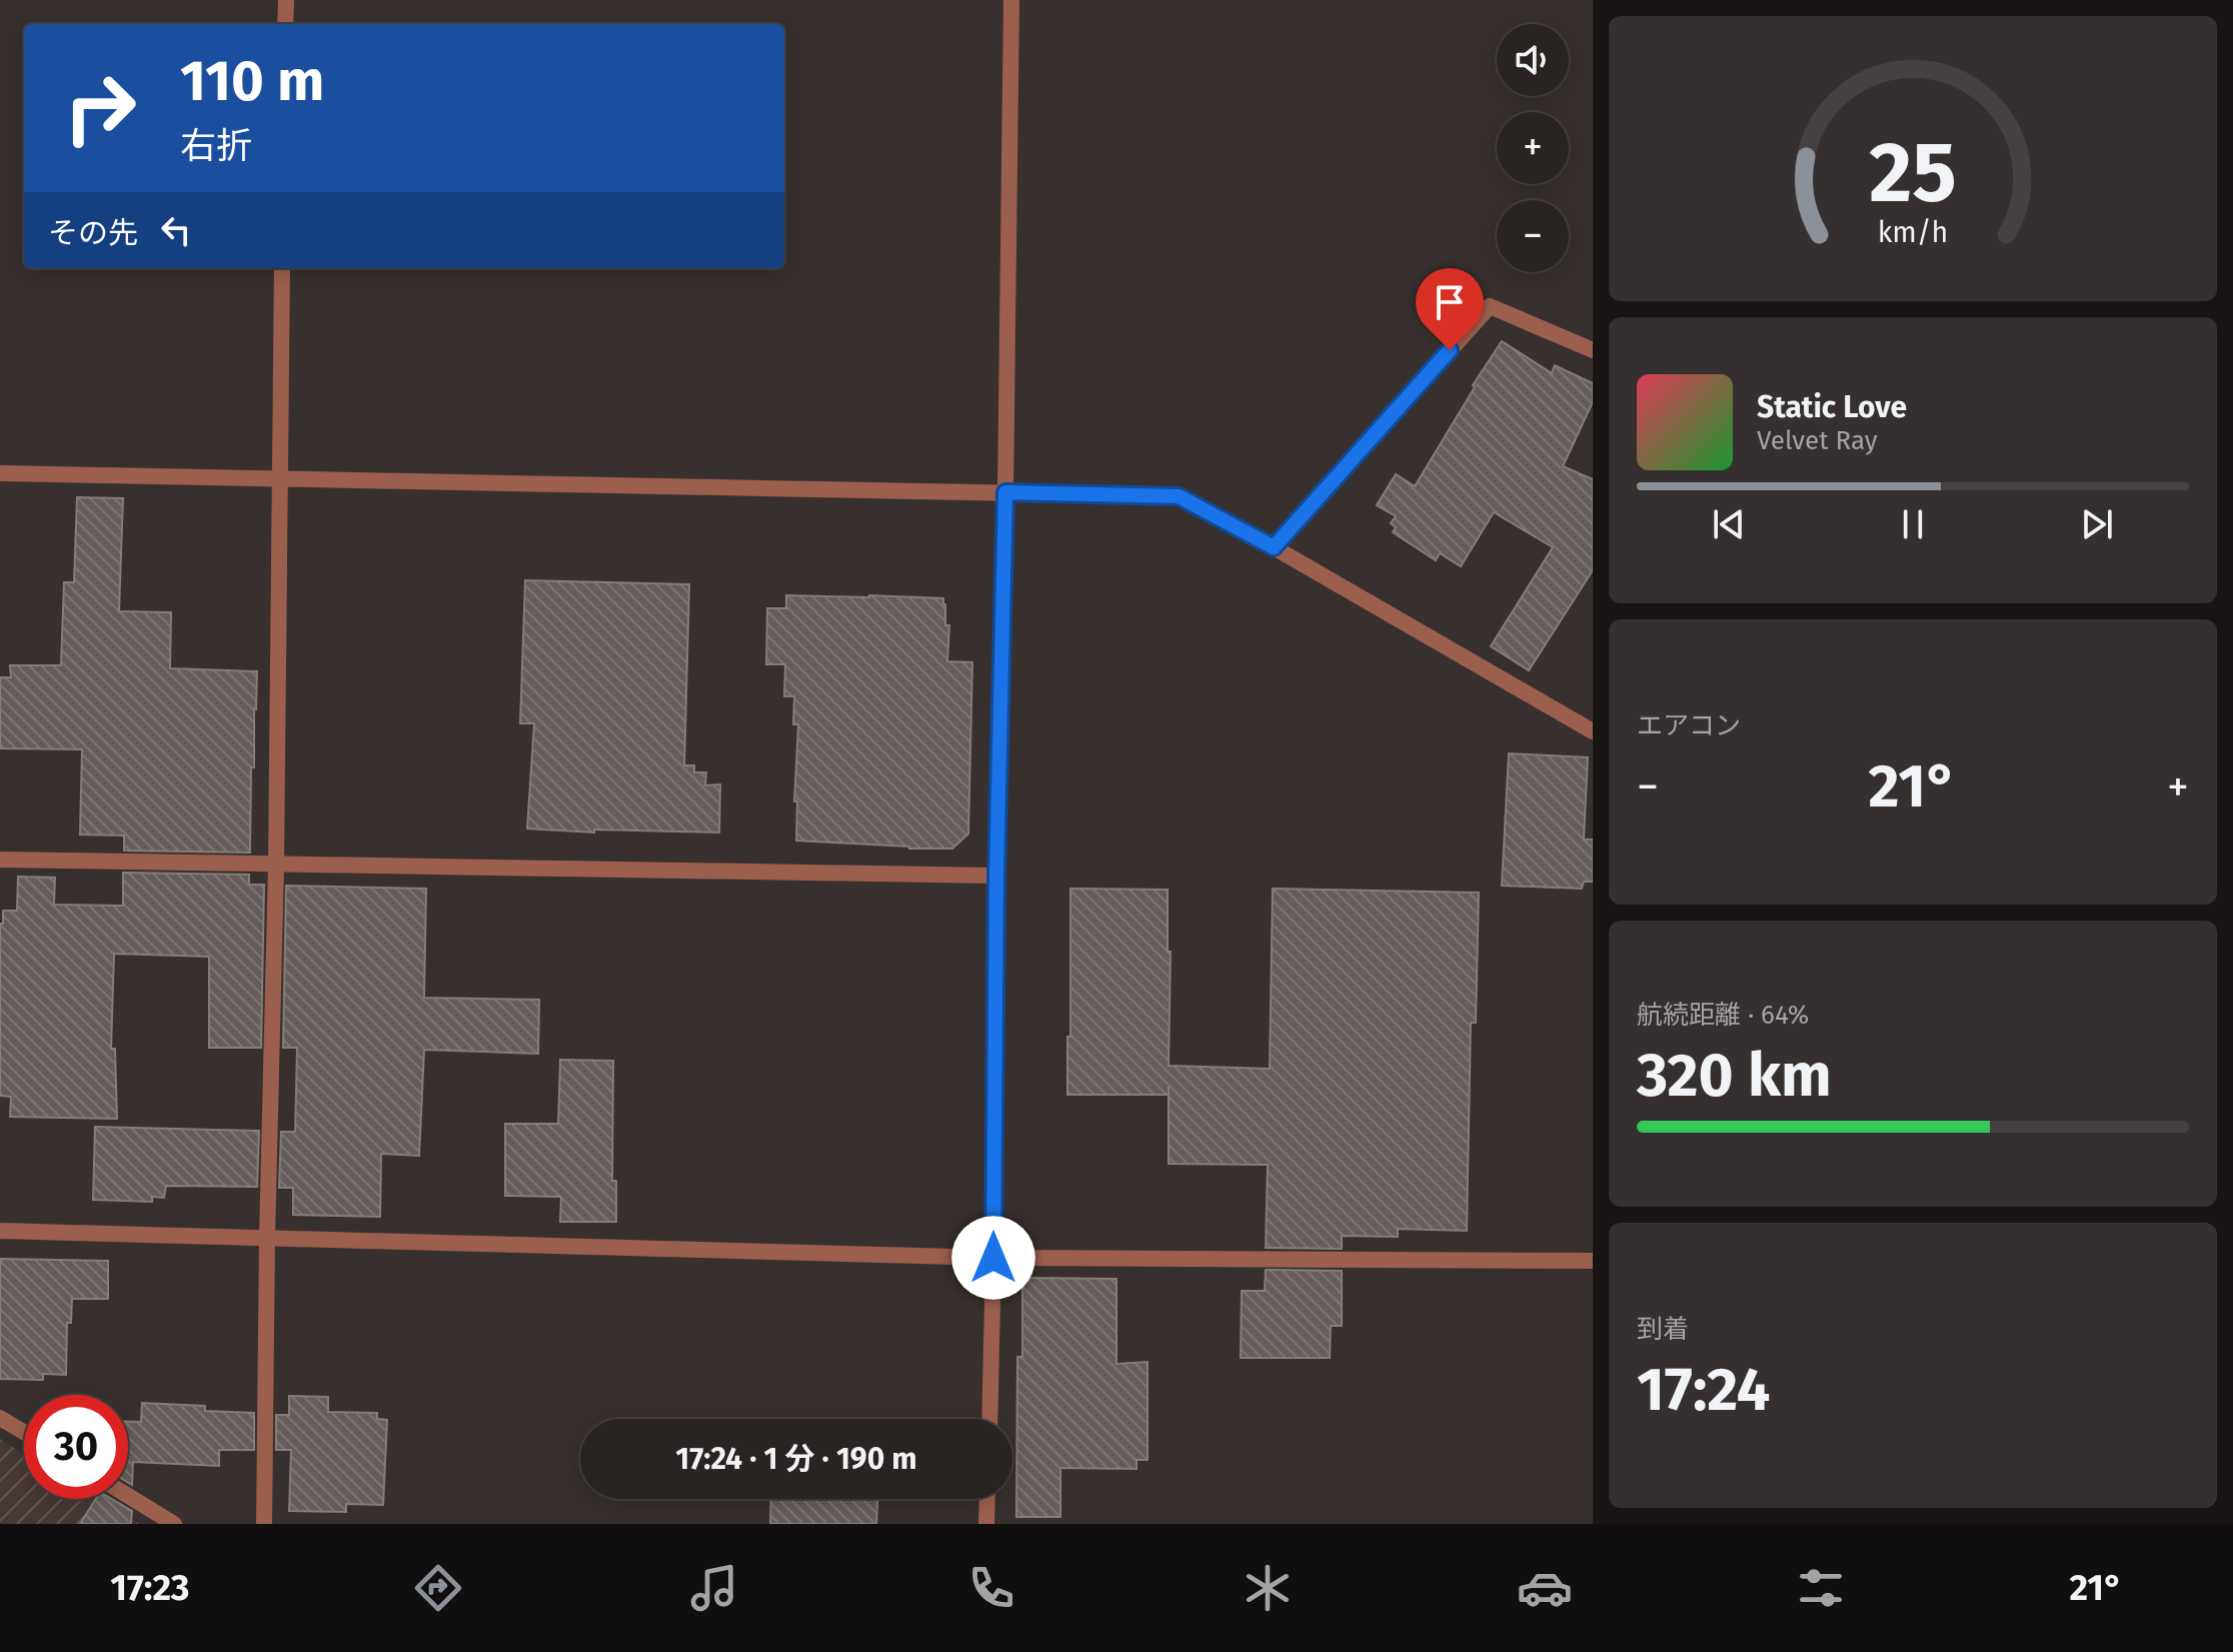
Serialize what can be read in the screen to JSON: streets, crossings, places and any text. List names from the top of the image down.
{
  "page": {
    "map_buttons": ["+", "−"],
    "turn": ["110 m", "右折"],
    "then": "その先",
    "song": ["Static Love", "Velvet Ray"],
    "tile": [
      "エアコン",
      ["航続距離 · 64%", "320 km"],
      ["到着", "17:24"]
    ],
    "heat": ["−", "21°", "+"],
    "limit": "30",
    "trip": "17:24 · 1 分 · 190 m",
    "tabs": ["17:23", "21°"],
    "gauge": ["25", "km/h"]
  }
}
